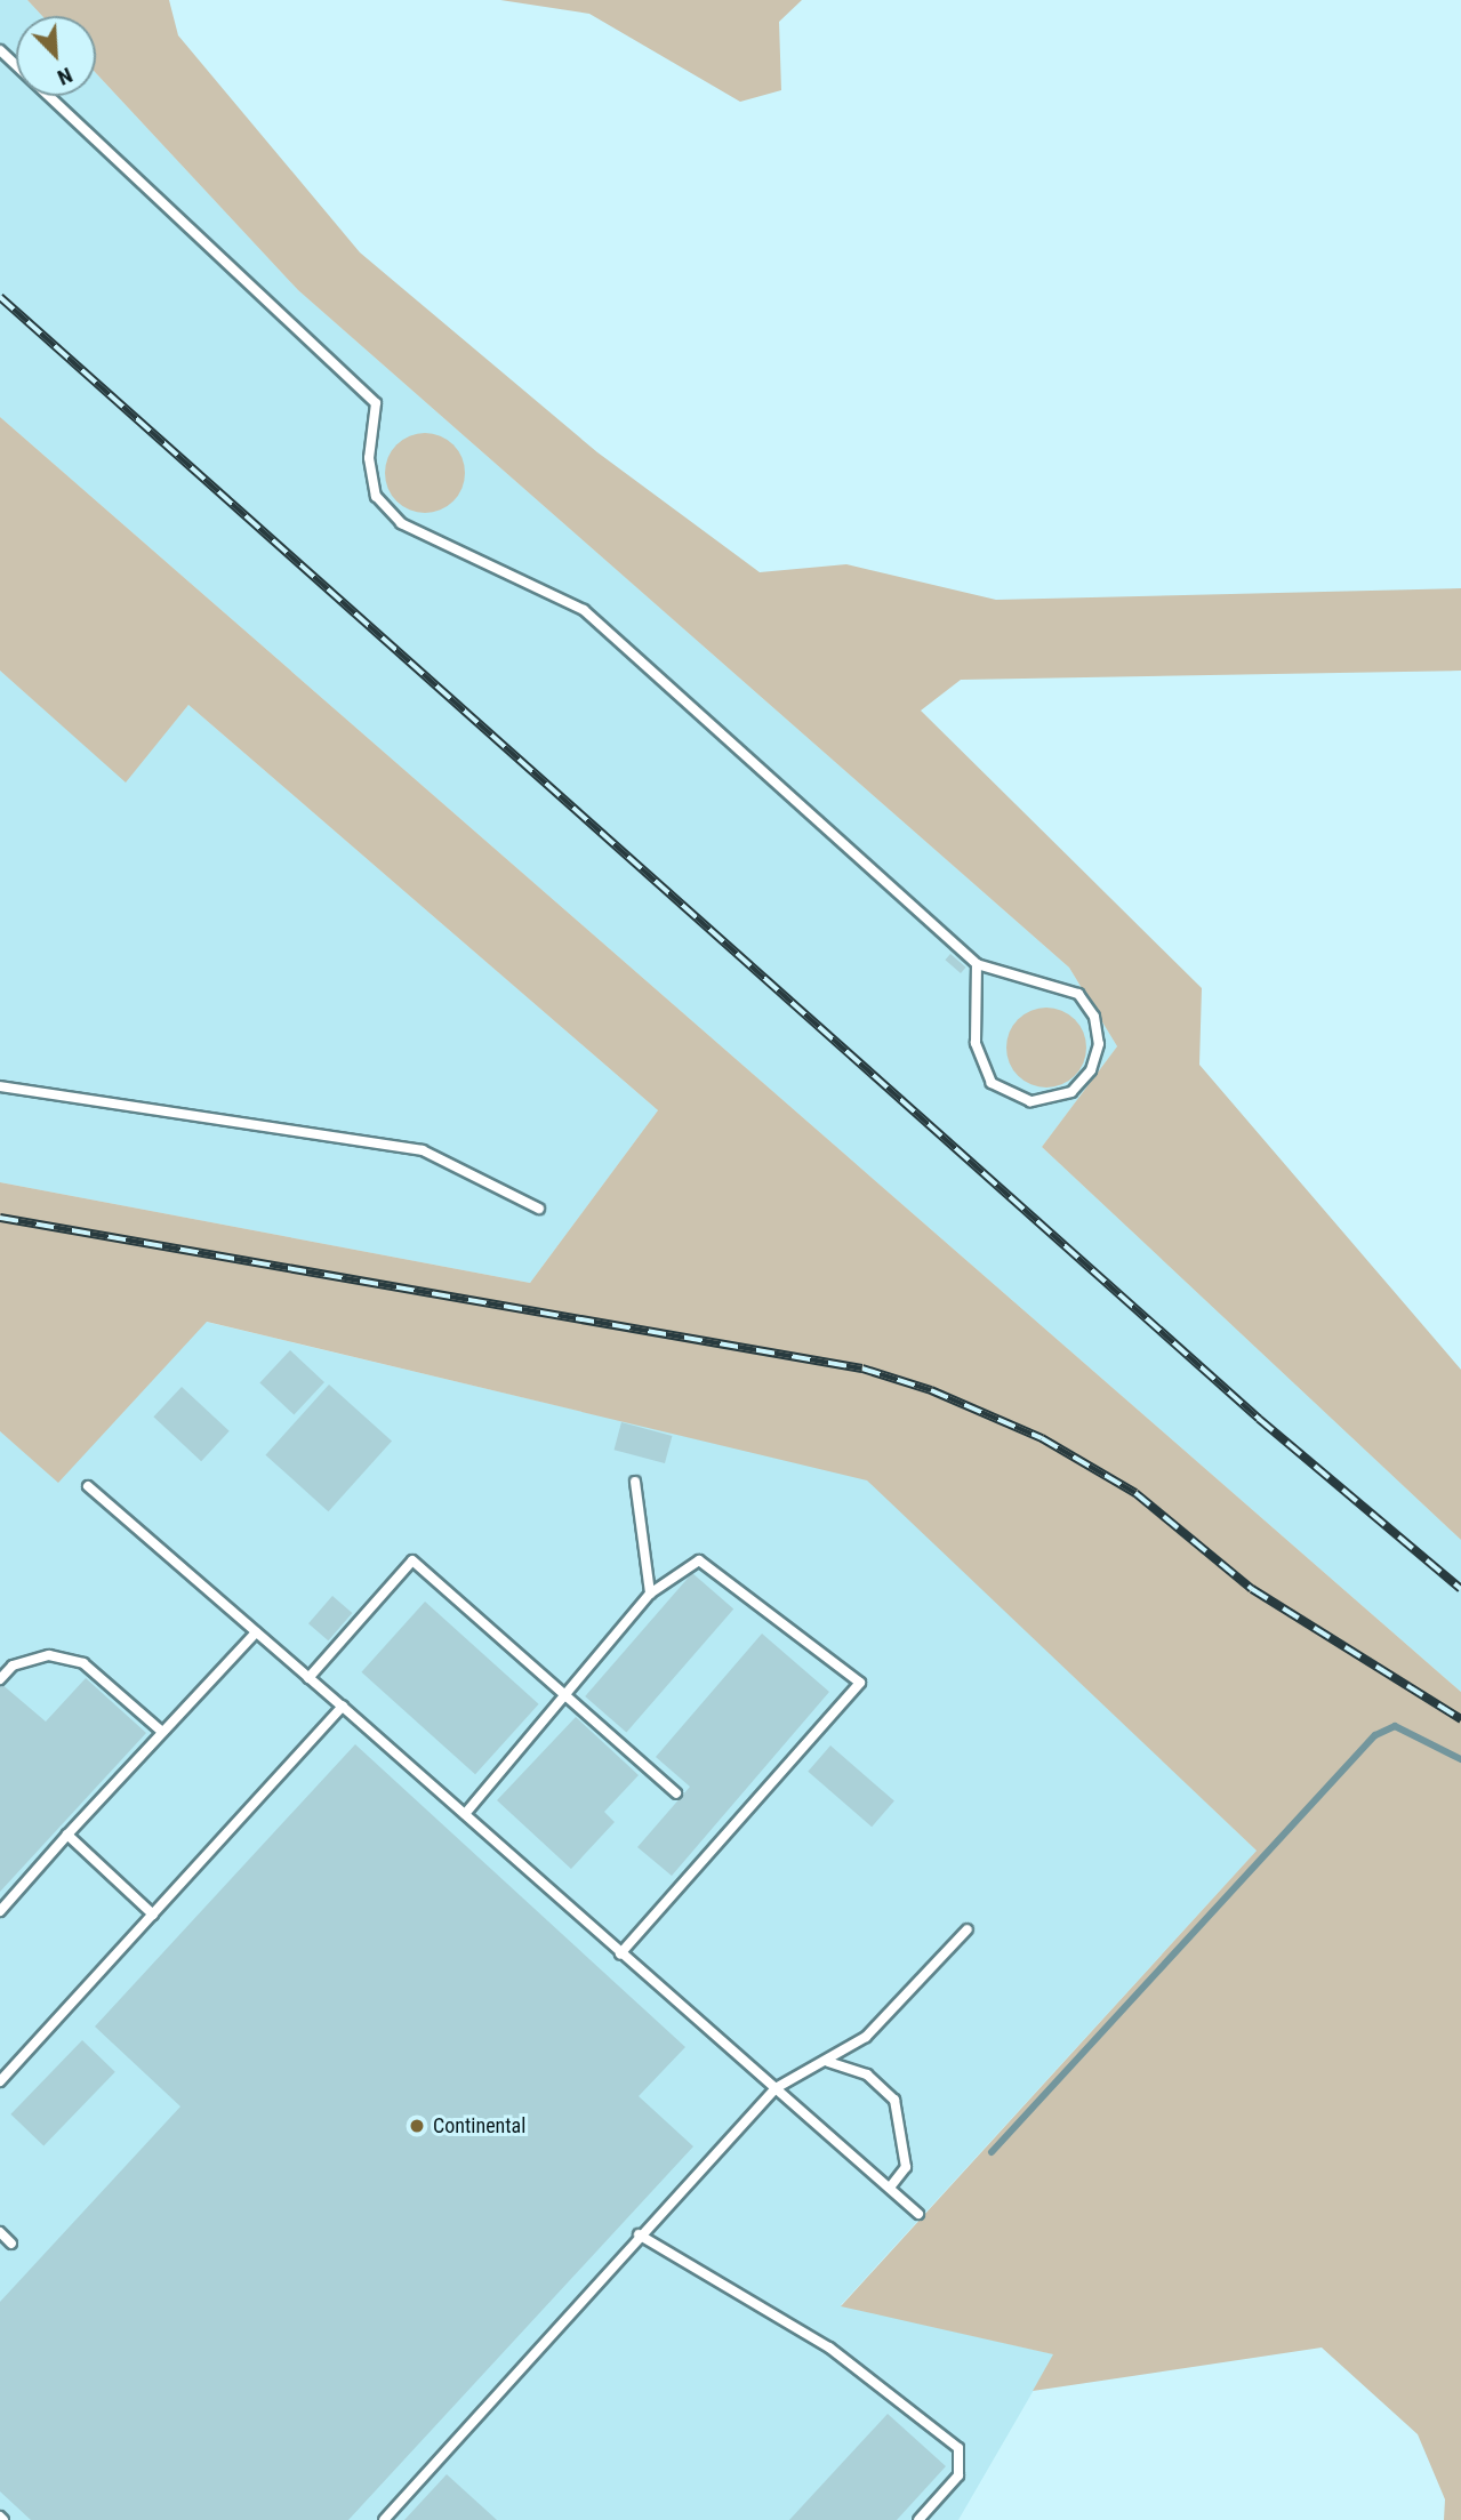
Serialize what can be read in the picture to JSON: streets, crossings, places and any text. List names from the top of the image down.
{
  "places": ["Continental"],
  "north": "bottom right"
}
